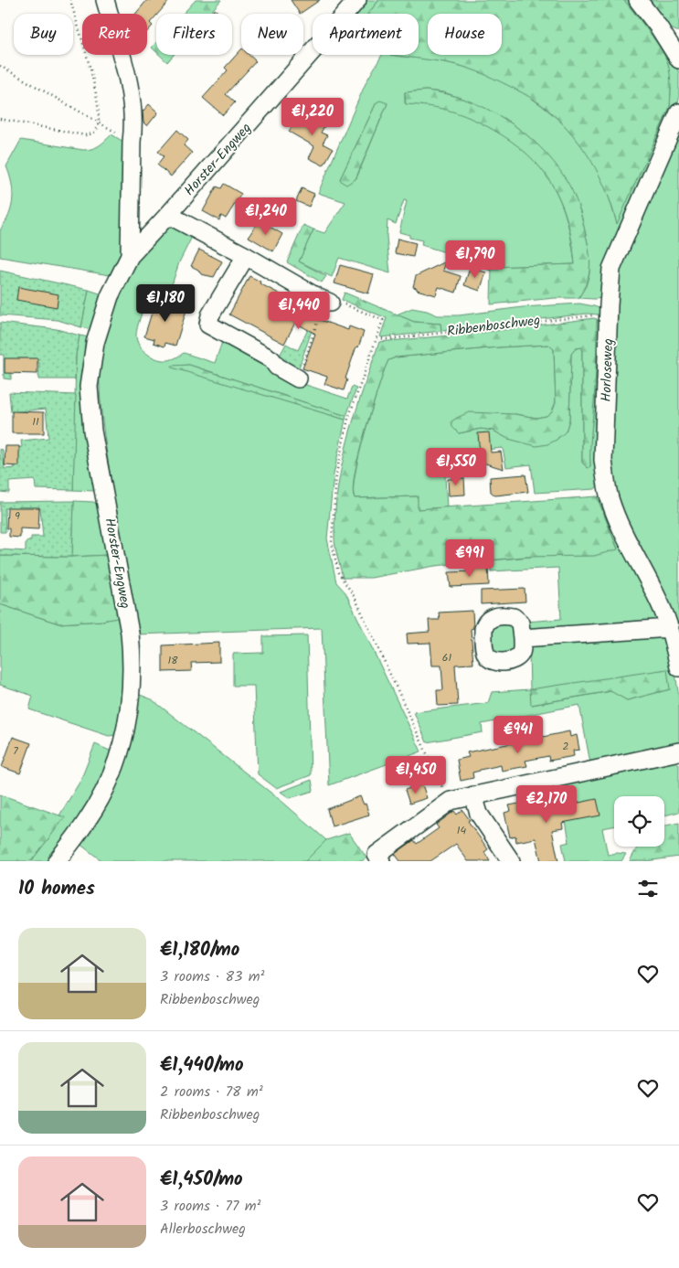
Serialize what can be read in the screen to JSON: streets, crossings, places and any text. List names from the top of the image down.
{
  "streets": {
    "street": ["Horster-Engweg", "Horloseweg"],
    "path": ["Ribbenboschweg"]
  },
  "crossings": [
    ["Ribbenboschweg", "Horloseweg"]
  ],
  "house_numbers": [
    "11",
    "9",
    "61",
    "18",
    "2",
    "7",
    "14"
  ],
  "page": {
    "chip": [
      "Buy",
      "Rent",
      "Filters",
      "New",
      "Apartment",
      "House"
    ],
    "price": [
      "€1,220",
      "€1,240",
      "€1,790",
      "€1,180",
      "€1,440",
      "€1,550",
      "€991",
      "€941",
      "€1,450",
      "€2,170"
    ],
    "heading": "10 homes",
    "list": [
      {
        "name": "€1,180/mo",
        "note": "3 rooms · 83 m² · Ribbenboschweg"
      },
      {
        "name": "€1,440/mo",
        "note": "2 rooms · 78 m² · Ribbenboschweg"
      },
      {
        "name": "€1,450/mo",
        "note": "3 rooms · 77 m² · Allerboschweg"
      }
    ]
  }
}
